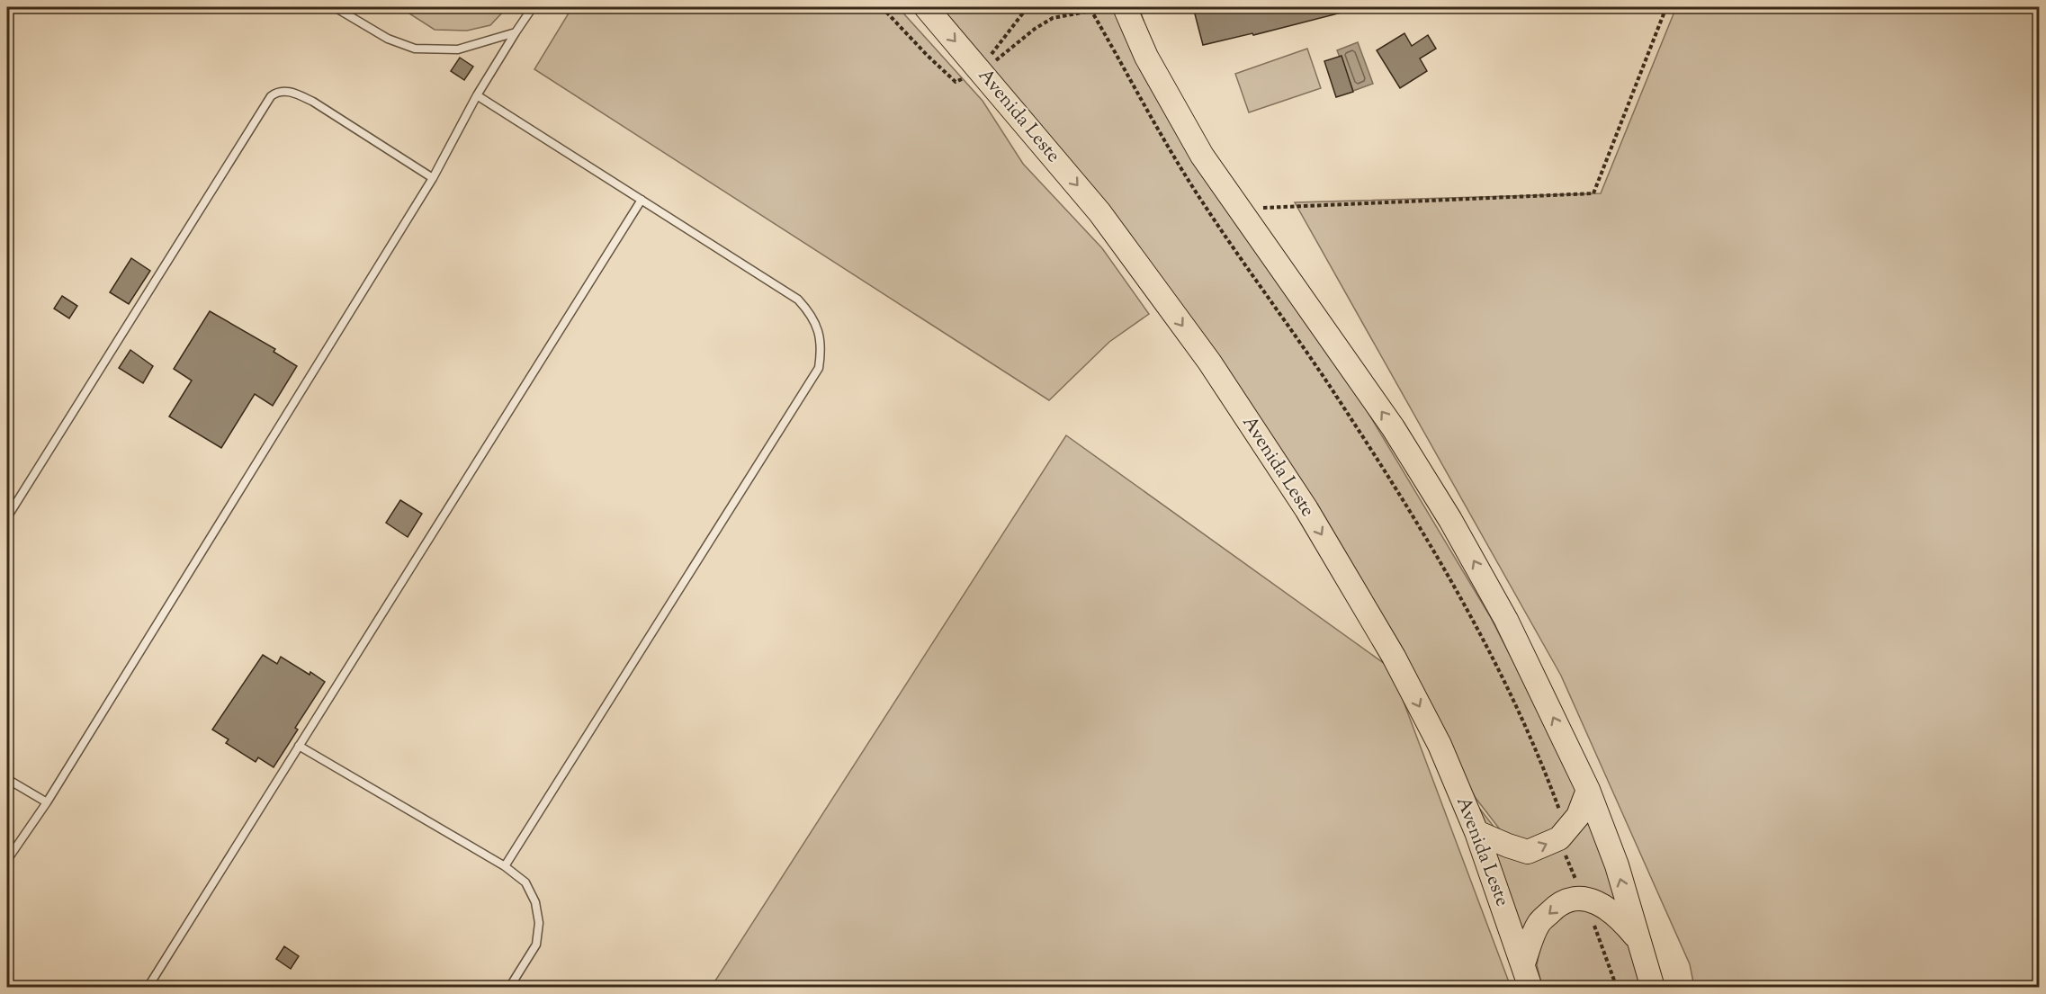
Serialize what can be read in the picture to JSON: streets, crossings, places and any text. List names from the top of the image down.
{
  "streets": {
    "main road": ["Avenida Leste"]
  }
}
